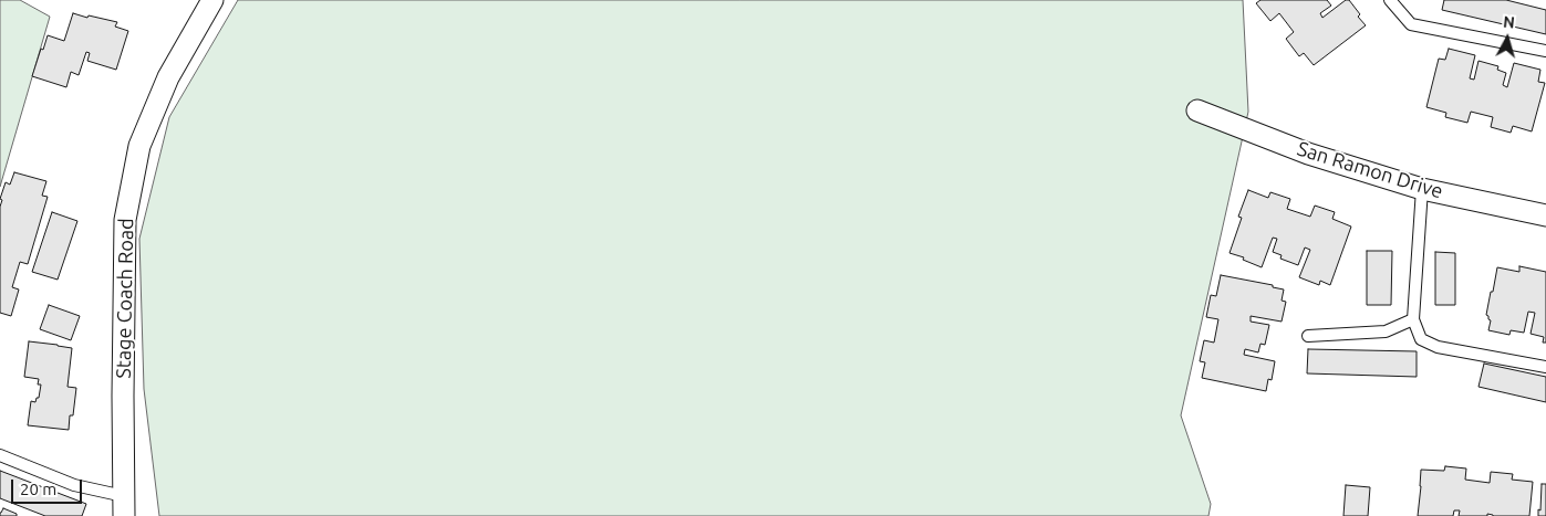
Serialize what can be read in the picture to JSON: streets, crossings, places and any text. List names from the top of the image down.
{
  "streets": {
    "street": ["San Ramon Drive", "Stage Coach Road"]
  },
  "scale_bar": "20 m",
  "north": "top"
}
